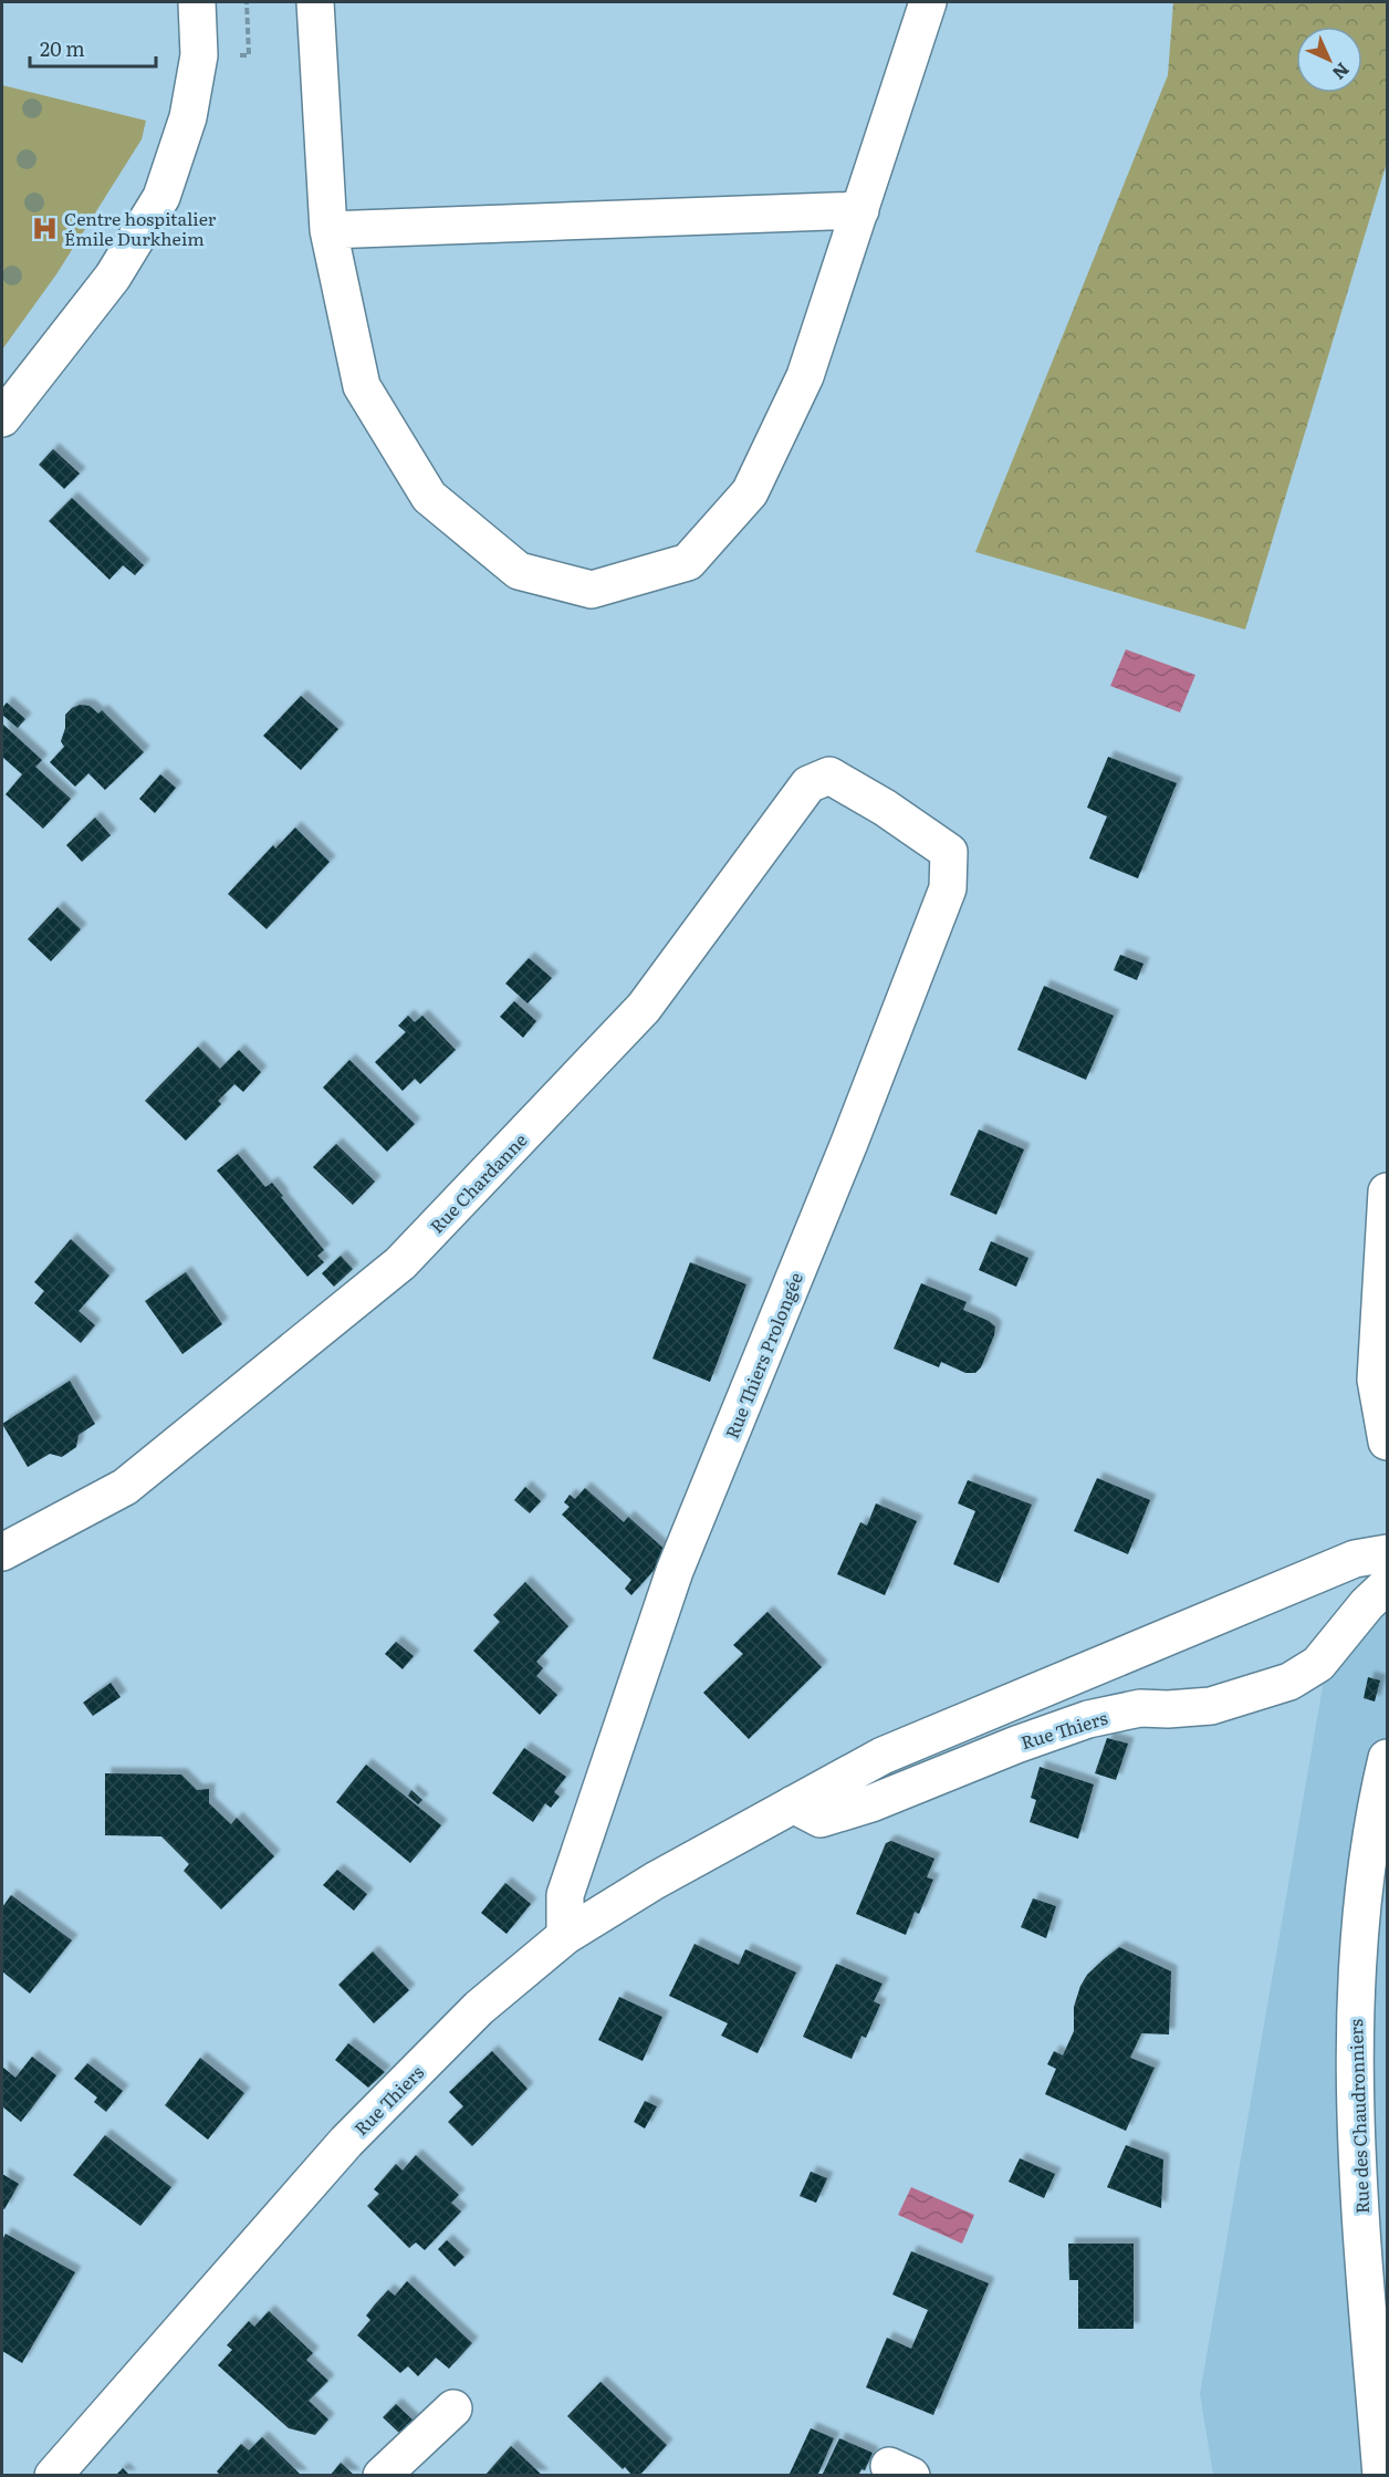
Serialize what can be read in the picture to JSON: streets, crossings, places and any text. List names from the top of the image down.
{
  "streets": {
    "street": [
      "Rue Chardanne",
      "Rue Thiers Prolongée",
      "Rue Thiers",
      "Rue des Chaudronniers"
    ]
  },
  "crossings": [
    ["Rue Chardanne", "Rue Thiers Prolongée"],
    ["Rue Thiers Prolongée", "Rue Thiers"]
  ],
  "places": {
    "hospital": ["Centre hospitalier Émile Durkheim"]
  },
  "scale_bar": "20 m",
  "north": "bottom right"
}
